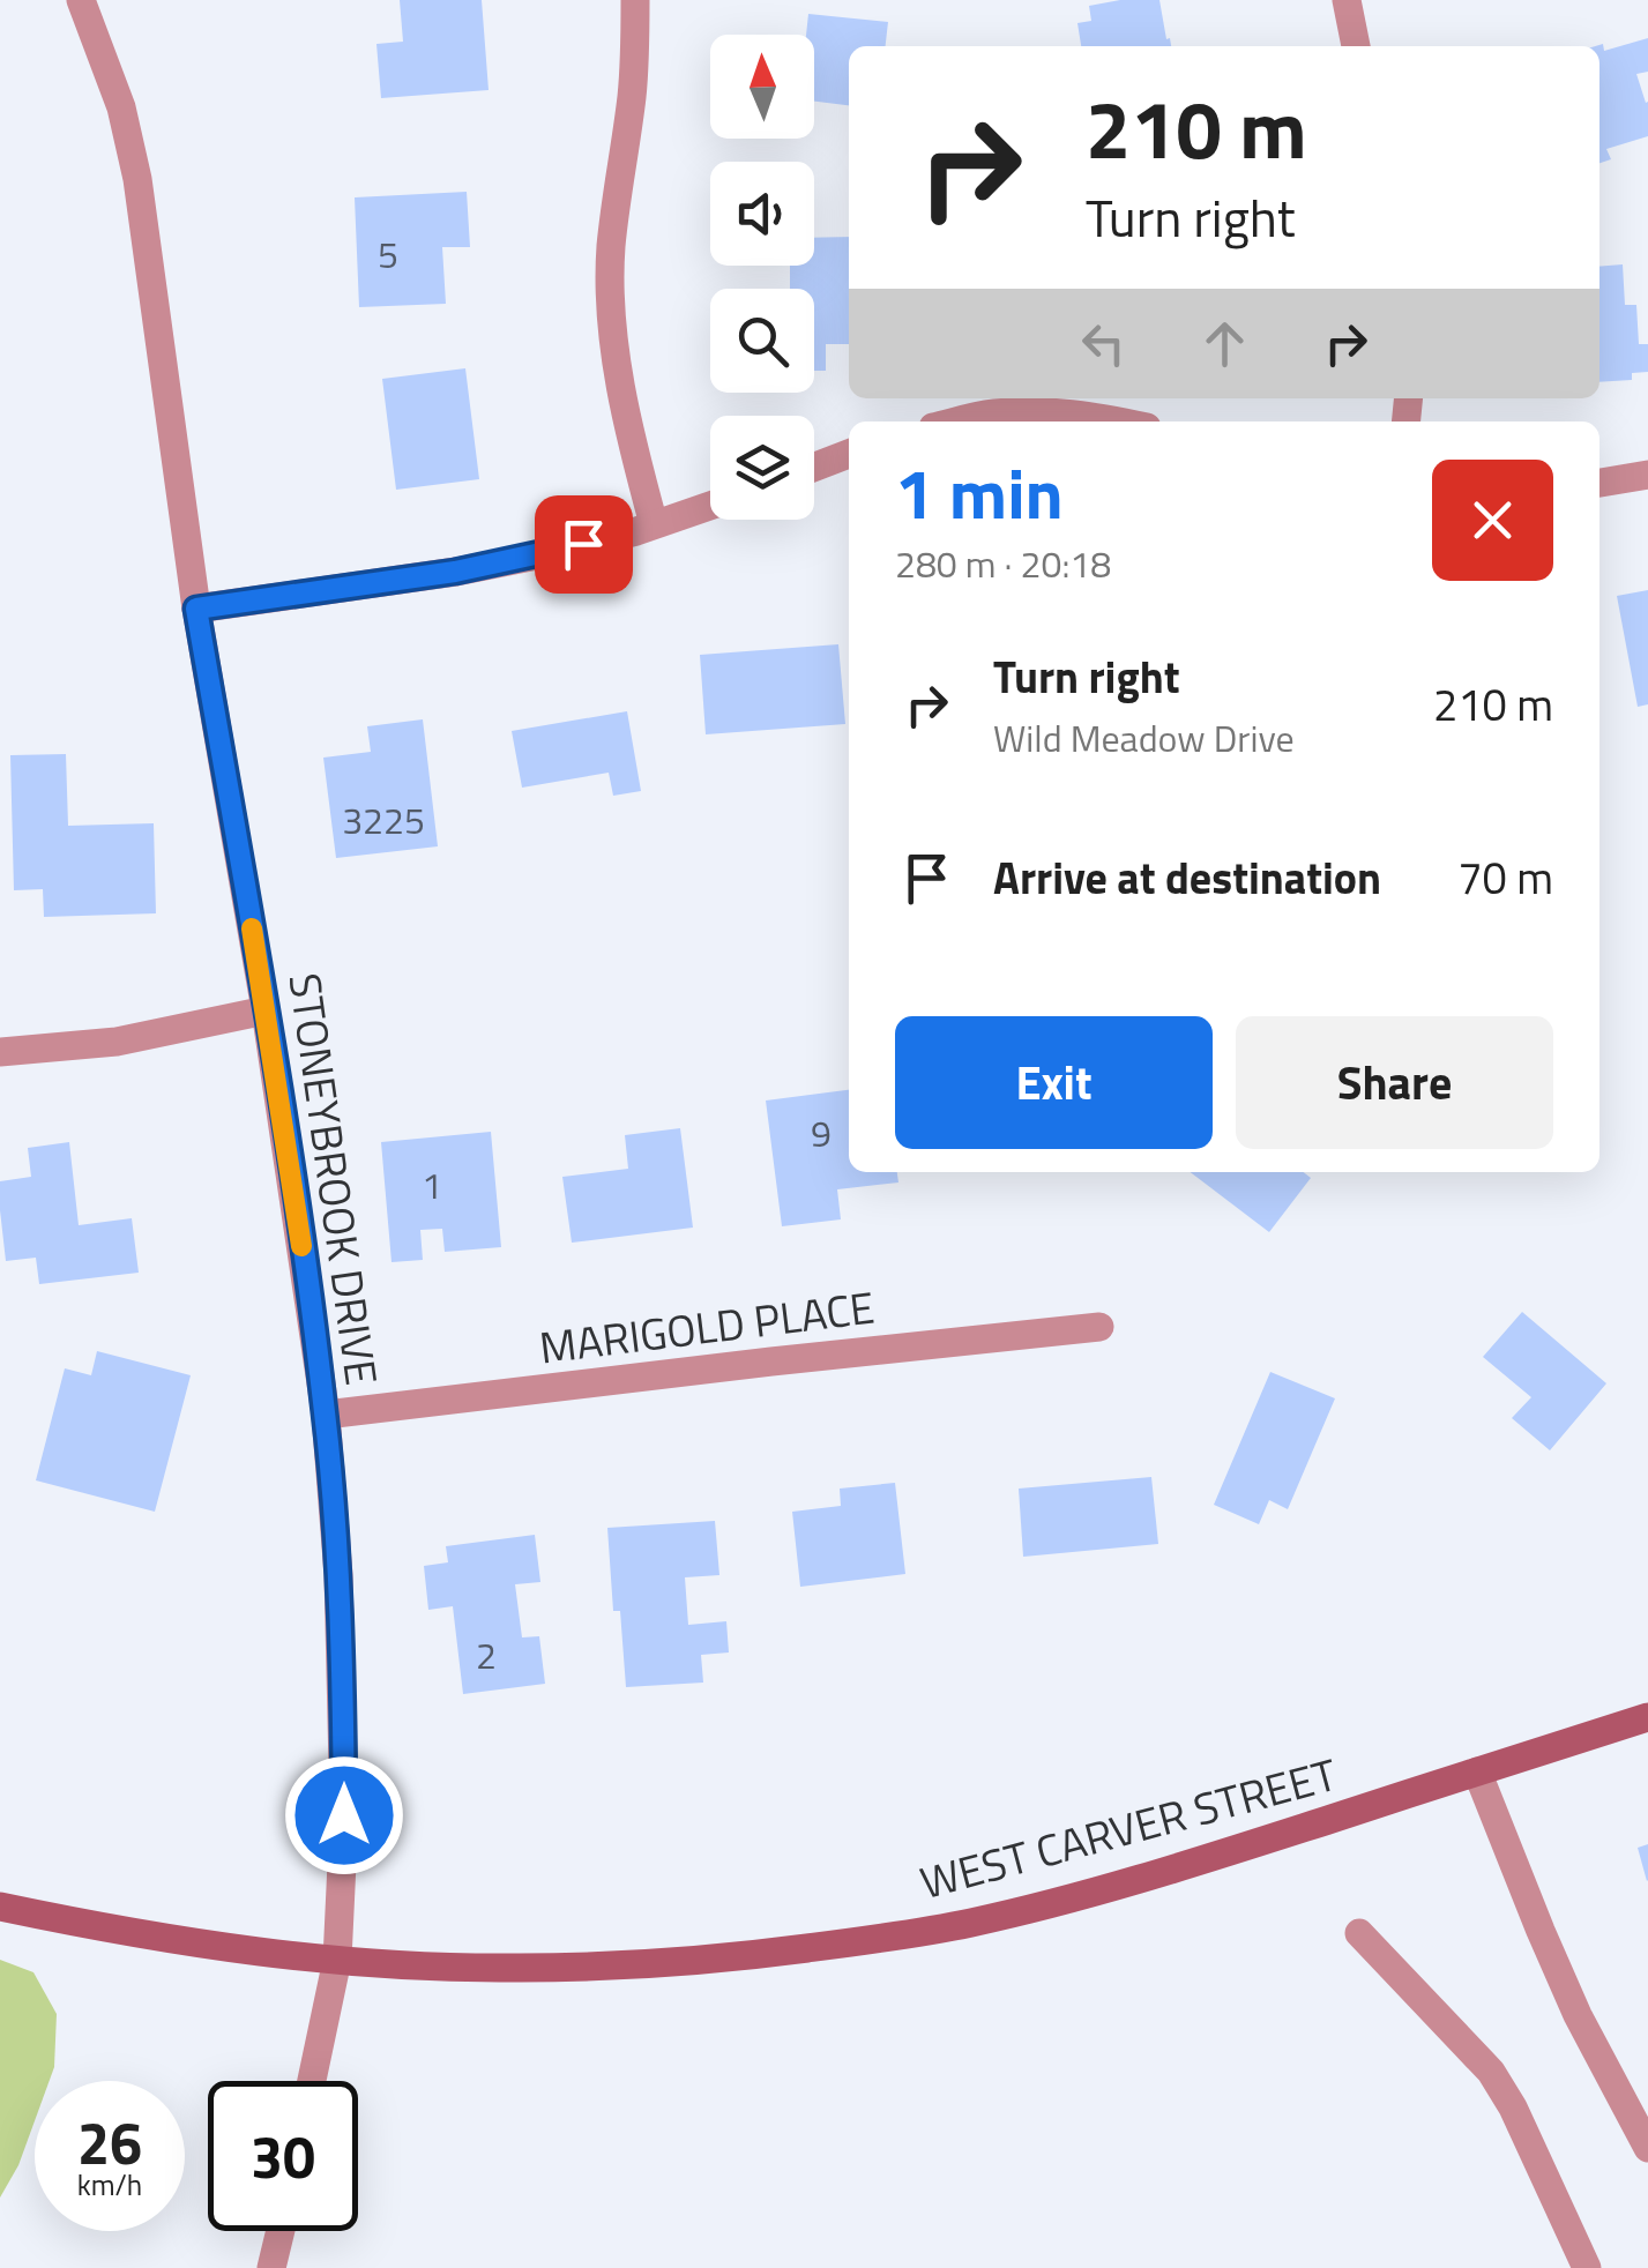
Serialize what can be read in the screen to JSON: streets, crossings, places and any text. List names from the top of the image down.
{
  "streets": {
    "street": ["STONEYBROOK DRIVE", "MARIGOLD PLACE", "WEST CARVER STREET"]
  },
  "crossings": [
    ["STONEYBROOK DRIVE", "MARIGOLD PLACE"],
    ["STONEYBROOK DRIVE", "WEST CARVER STREET"]
  ],
  "house_numbers": [
    "5",
    "3225",
    "9",
    "1",
    "2"
  ],
  "north": "top",
  "page": {
    "turn": ["210 m", "Turn right"],
    "heading": ["1 min", "280 m · 20:18"],
    "list": [
      {
        "name": "Turn right",
        "note": "Wild Meadow Drive",
        "value": "210 m"
      },
      {
        "name": "Arrive at destination",
        "value": "70 m"
      }
    ],
    "buttons": ["Exit", "Share"],
    "speed": "26 km/h",
    "limit": "30"
  }
}
